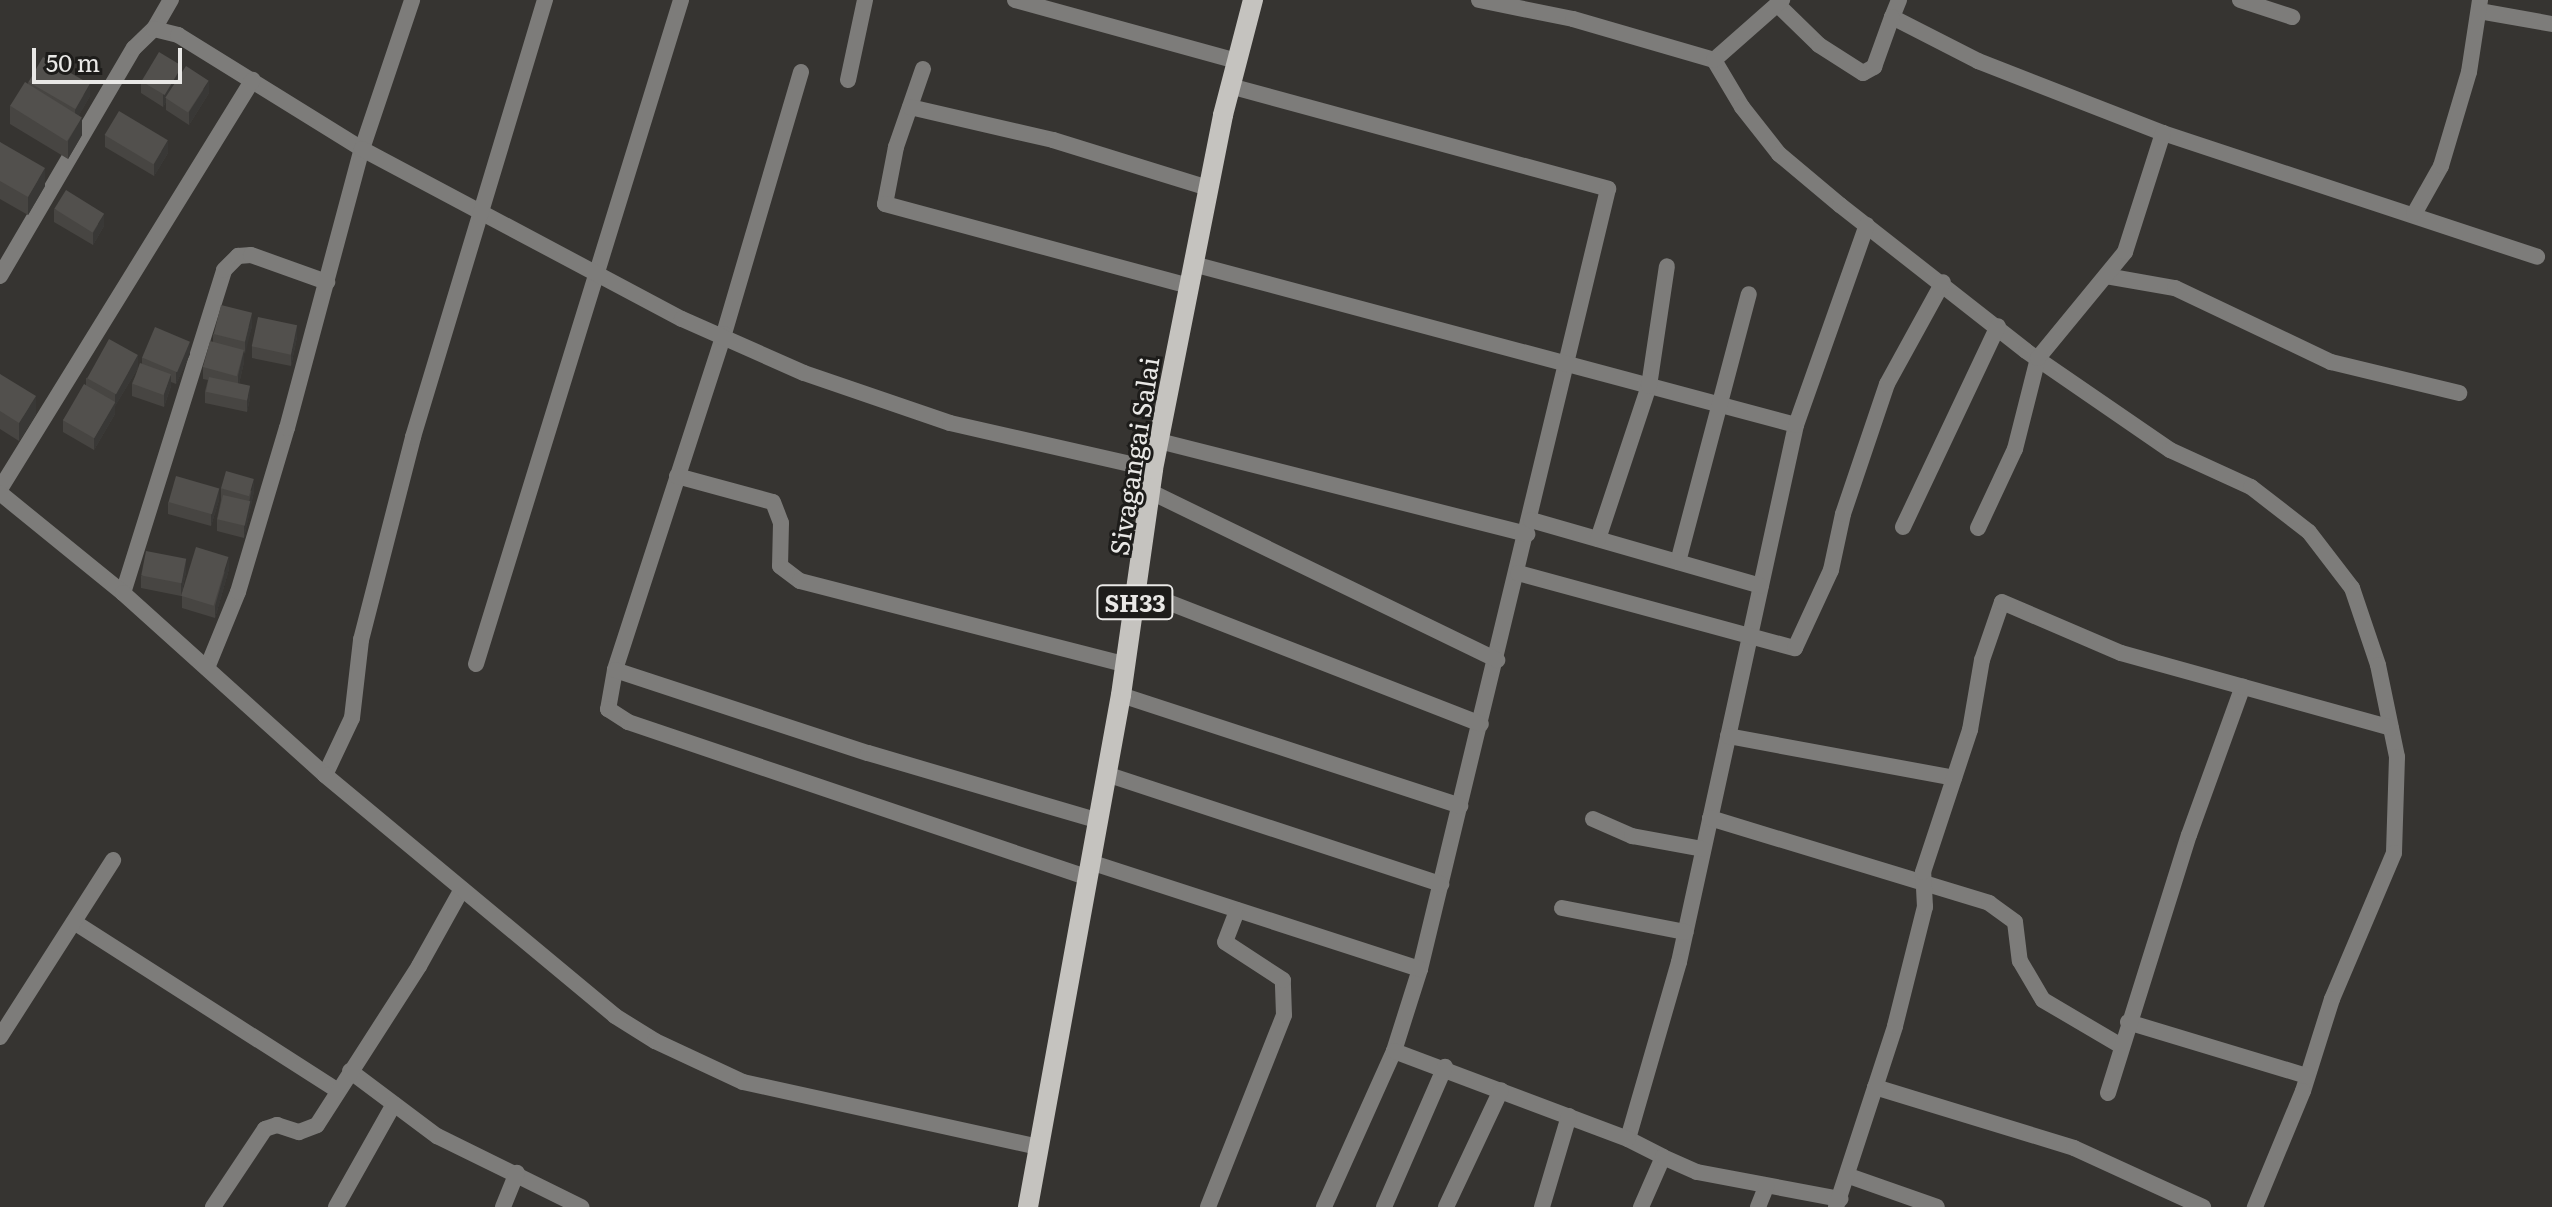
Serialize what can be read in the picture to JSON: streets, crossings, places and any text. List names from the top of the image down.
{
  "streets": {
    "main road": ["Sivagangai Salai", "SH33"]
  },
  "scale_bar": "50 m"
}
